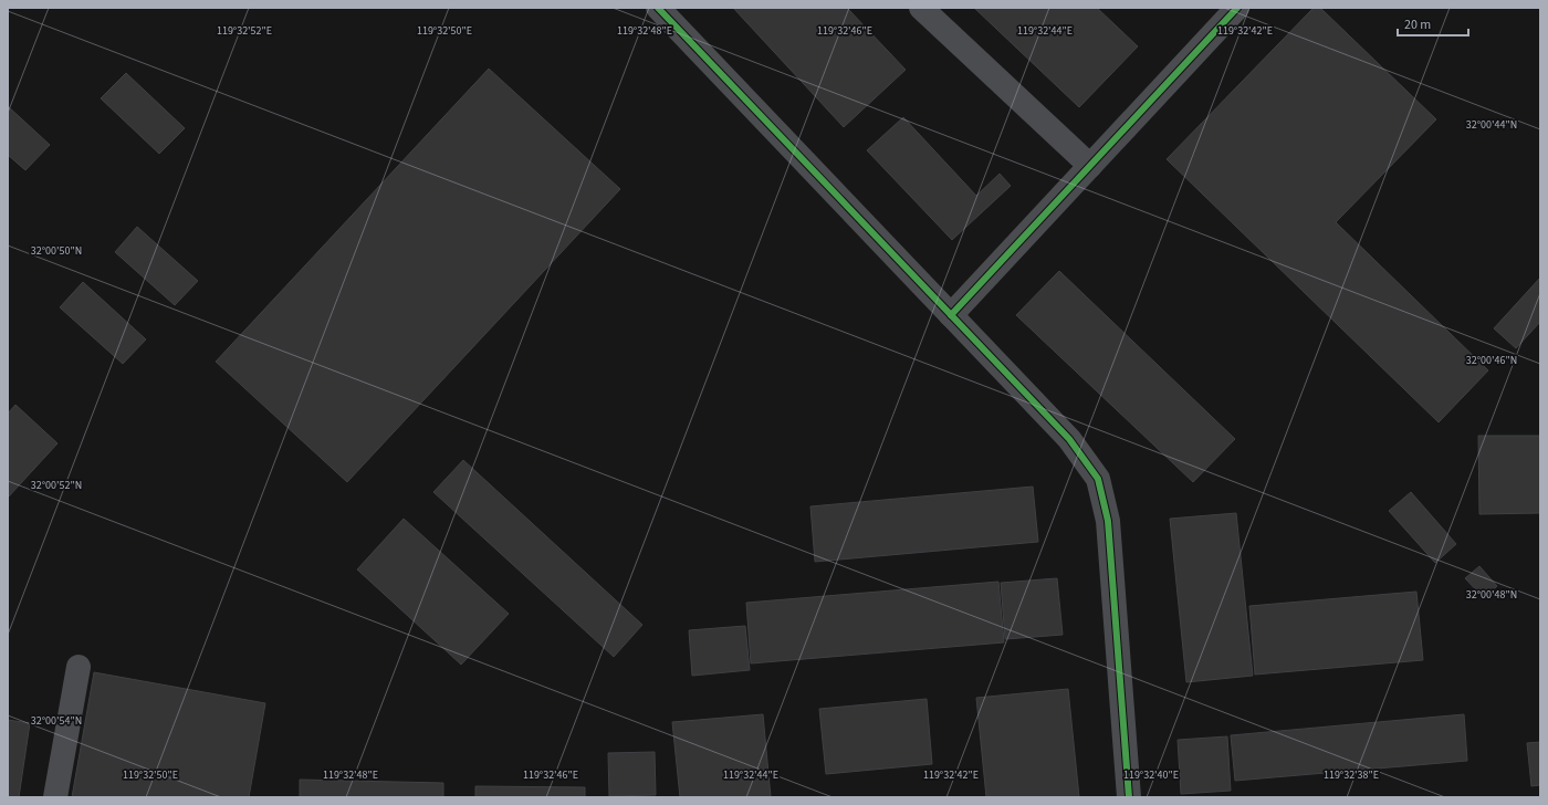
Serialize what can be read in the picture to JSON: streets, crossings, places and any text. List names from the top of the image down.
{
  "scale_bar": "20 m",
  "coordinates": [
    "119°32'52\"E",
    "119°32'50\"E",
    "119°32'48\"E",
    "119°32'46\"E",
    "119°32'44\"E",
    "119°32'42\"E",
    "32°00'44\"N",
    "32°00'50\"N",
    "32°00'46\"N",
    "32°00'52\"N",
    "32°00'48\"N",
    "32°00'54\"N",
    "119°32'40\"E",
    "119°32'38\"E"
  ]
}
